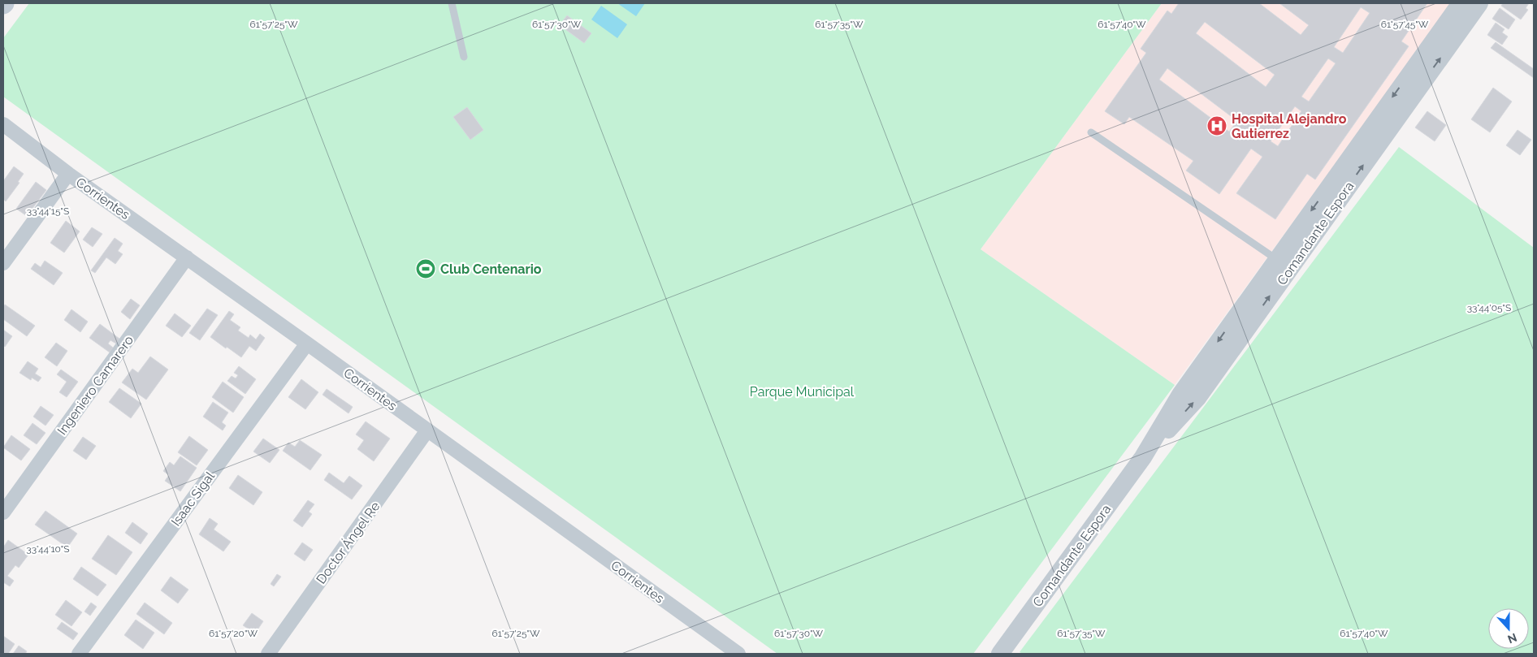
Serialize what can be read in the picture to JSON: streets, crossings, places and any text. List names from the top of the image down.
{
  "streets": {
    "street": [
      "Corrientes",
      "Comandante Espora",
      "Ingeniero Camarero",
      "Isaac Sigal",
      "Doctor Ángel Re"
    ]
  },
  "crossings": [
    ["Corrientes", "Ingeniero Camarero"],
    ["Corrientes", "Isaac Sigal"],
    ["Corrientes", "Doctor Ángel Re"]
  ],
  "parks": ["Parque Municipal"],
  "places": {
    "hospital": ["Hospital Alejandro Gutierrez"],
    "sports": ["Club Centenario"]
  },
  "north": "bottom",
  "coordinates": [
    "61°57'25\"W",
    "61°57'30\"W",
    "61°57'35\"W",
    "61°57'40\"W",
    "61°57'45\"W",
    "33°44'15\"S",
    "33°44'05\"S",
    "33°44'10\"S",
    "61°57'20\"W"
  ]
}
